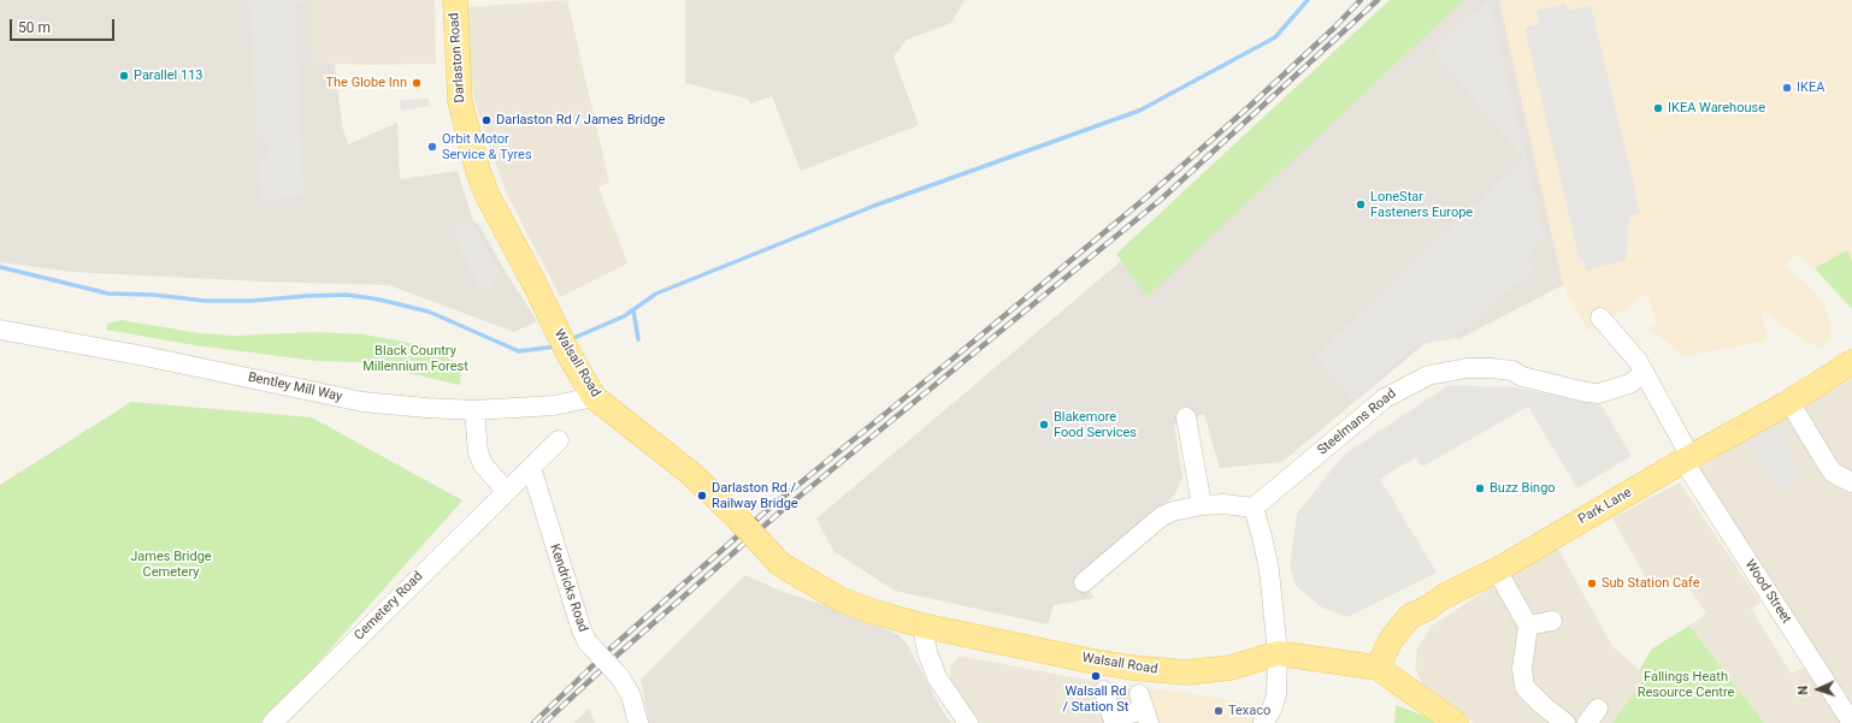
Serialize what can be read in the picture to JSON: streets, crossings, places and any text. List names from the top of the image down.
{
  "streets": {
    "main road": ["Darlaston Road", "Walsall Road", "Park Lane"],
    "street": [
      "Bentley Mill Way",
      "Steelmans Road",
      "Kendricks Road",
      "Wood Street",
      "Cemetery Road"
    ]
  },
  "crossings": [
    ["Darlaston Road", "Walsall Road"],
    ["Walsall Road", "Bentley Mill Way"],
    ["Walsall Road", "Park Lane"],
    ["Steelmans Road", "Wood Street"],
    ["Park Lane", "Wood Street"],
    ["Kendricks Road", "Cemetery Road"]
  ],
  "parks": ["Black Country Millennium Forest", "James Bridge Cemetery", "Fallings Heath Resource Centre"],
  "places": [
    "Parallel 113",
    "The Globe Inn",
    "IKEA",
    "IKEA Warehouse",
    "Darlaston Rd / James Bridge",
    "Orbit Motor Service & Tyres",
    "LoneStar Fasteners Europe",
    "Blakemore Food Services",
    "Buzz Bingo",
    "Darlaston Rd / Railway Bridge",
    "Sub Station Cafe",
    "Walsall Rd / Station St",
    "Texaco"
  ],
  "scale_bar": "50 m",
  "north": "left"
}
